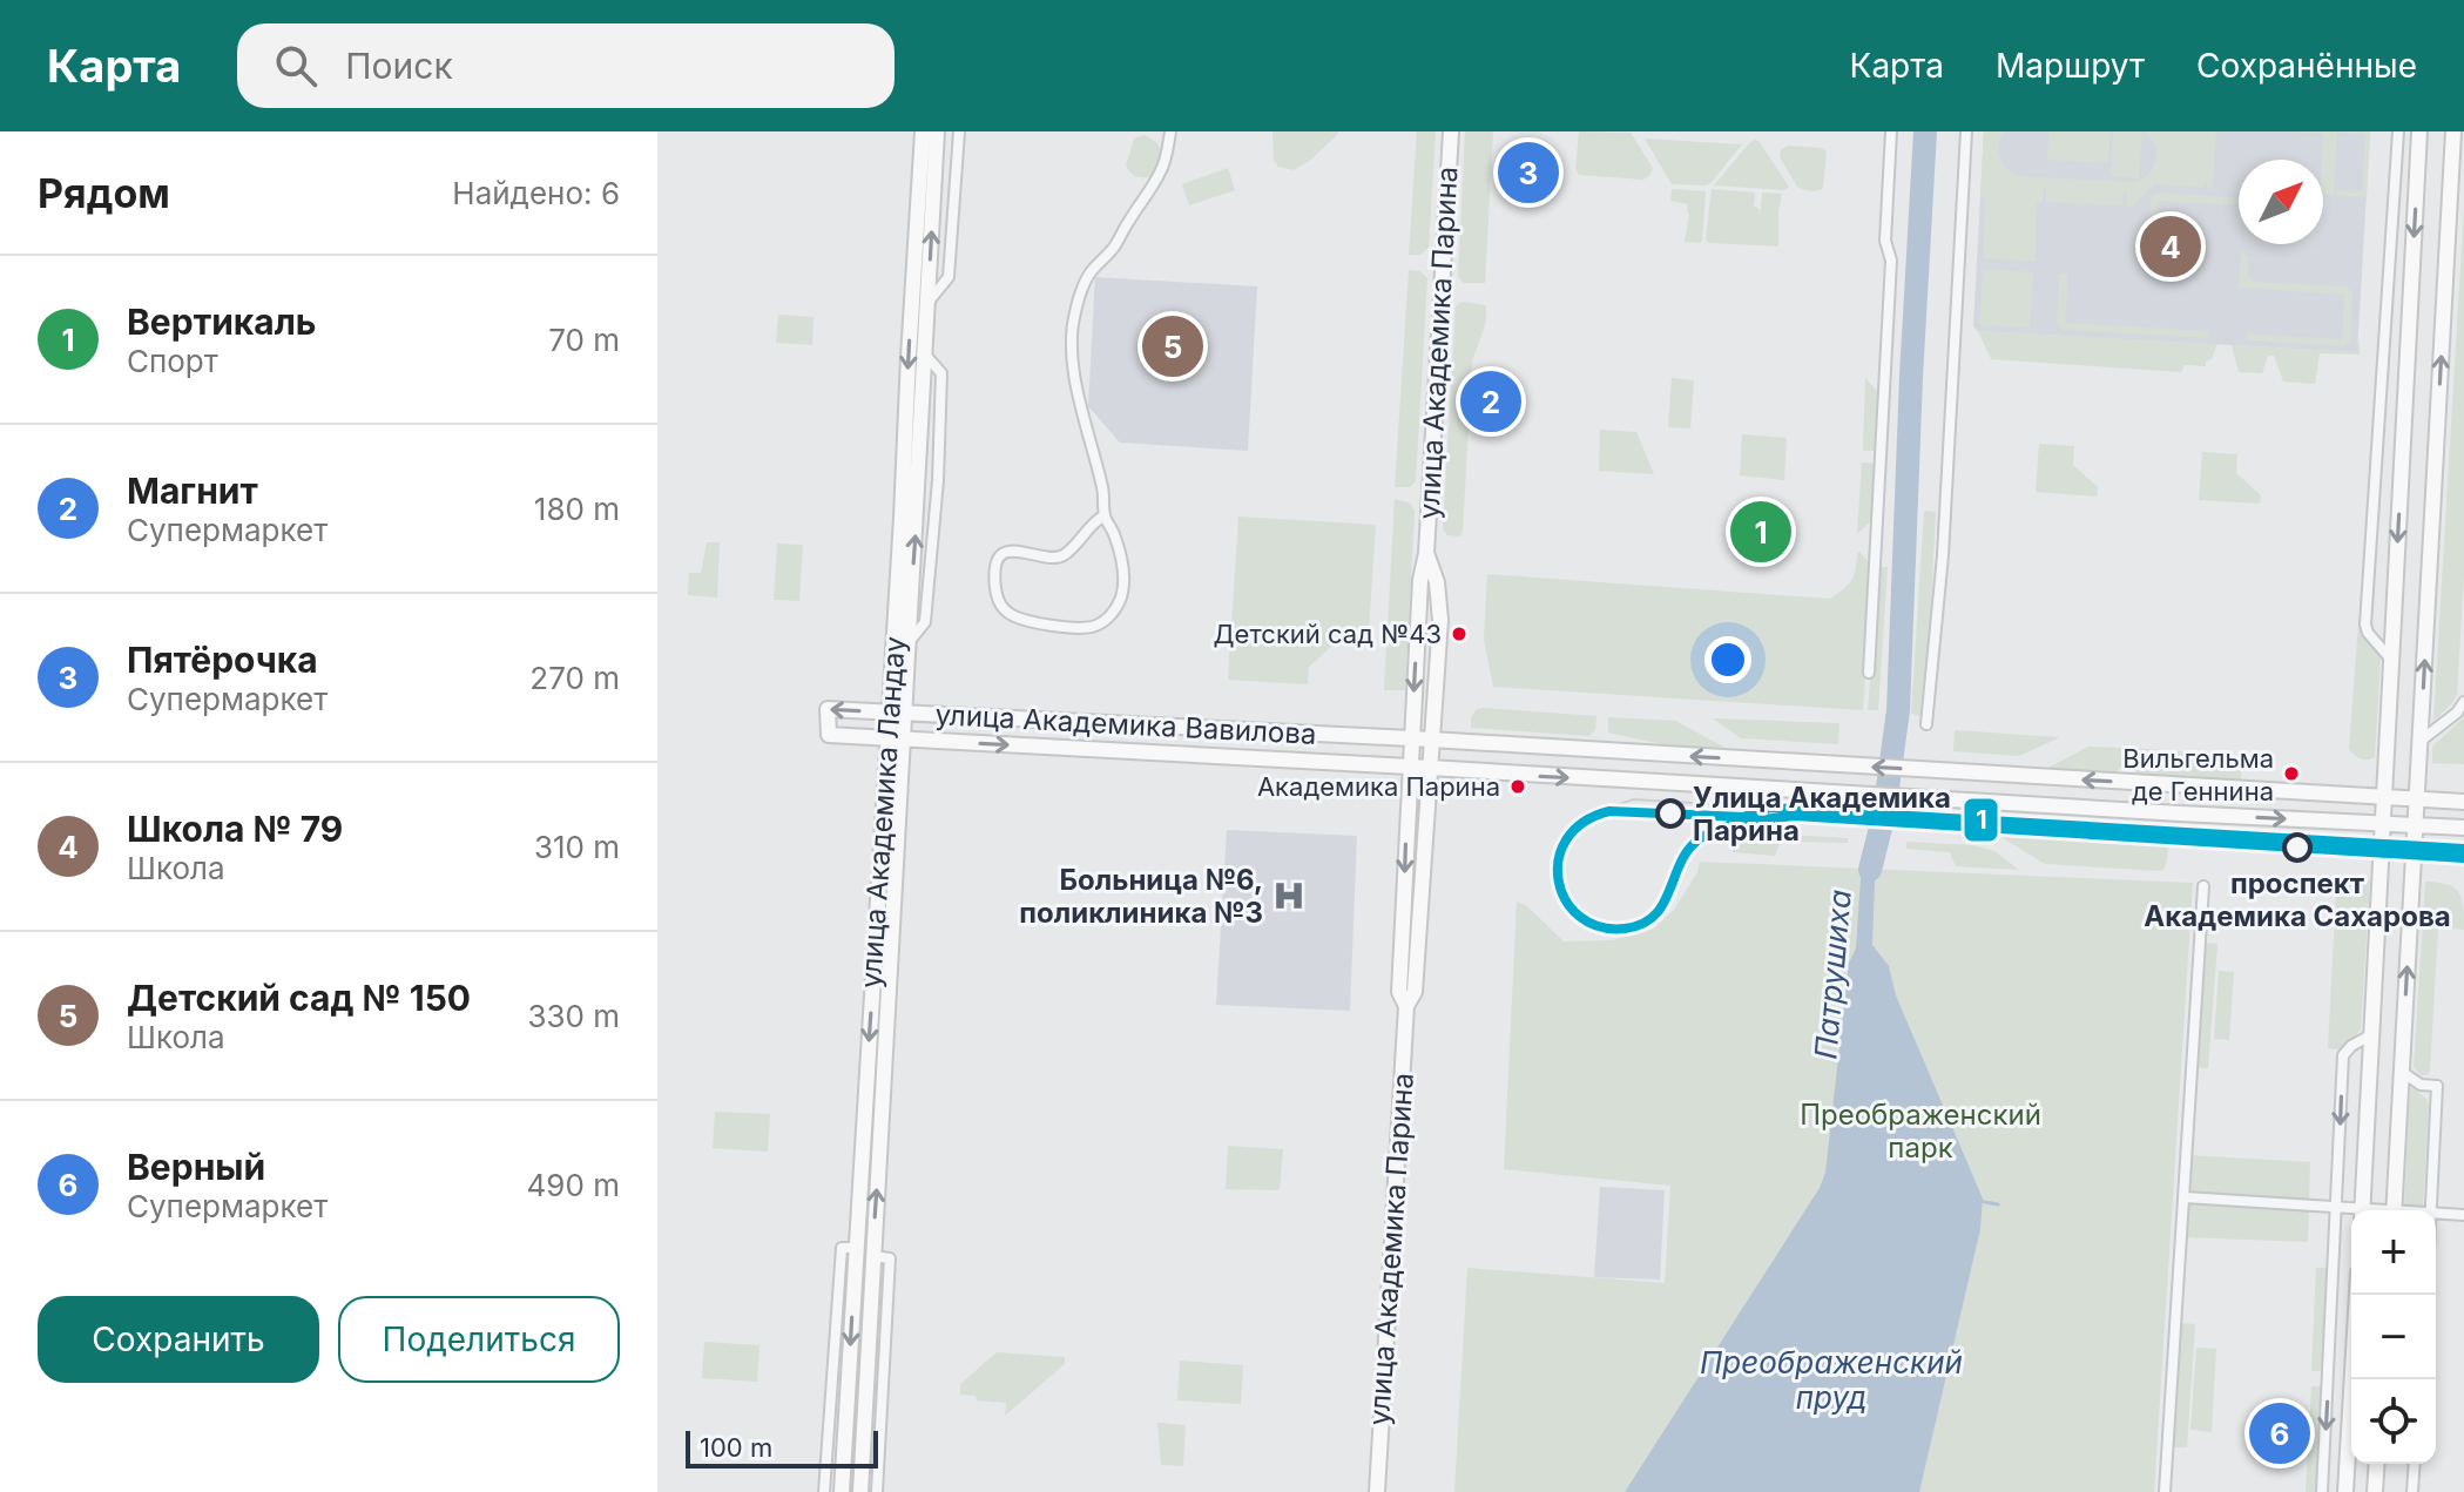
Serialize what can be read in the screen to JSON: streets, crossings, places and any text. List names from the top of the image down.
{
  "streets": {
    "street": ["улица Академика Парина", "улица Академика Вавилова", "улица Академика Ландау"]
  },
  "crossings": [
    ["улица Академика Парина", "улица Академика Вавилова"],
    ["улица Академика Вавилова", "улица Академика Ландау"]
  ],
  "water": ["Патрушиха", "Преображенский пруд"],
  "parks": ["Преображенский парк"],
  "places": {
    "other": [
      "Детский сад №43",
      "Вильгельма де Геннина",
      "Академика Парина",
      "Улица Академика Парина",
      "проспект Академика Сахарова"
    ],
    "hospital": ["Больница №6, поликлиника №3"]
  },
  "lines": ["transit line 1"],
  "scale_bar": "100 m",
  "north": "top right",
  "page": {
    "header": "Карта",
    "search": "Поиск",
    "nav": ["Карта", "Маршрут", "Сохранённые"],
    "heading": ["Рядом", "Найдено: 6"],
    "pins": [
      "3",
      "4",
      "5",
      "2",
      "1",
      "6"
    ],
    "list": [
      {
        "mark": "1",
        "name": "Вертикаль",
        "note": "Спорт",
        "value": "70 m"
      },
      {
        "mark": "2",
        "name": "Магнит",
        "note": "Супермаркет",
        "value": "180 m"
      },
      {
        "mark": "3",
        "name": "Пятёрочка",
        "note": "Супермаркет",
        "value": "270 m"
      },
      {
        "mark": "4",
        "name": "Школа № 79",
        "note": "Школа",
        "value": "310 m"
      },
      {
        "mark": "5",
        "name": "Детский сад № 150",
        "note": "Школа",
        "value": "330 m"
      },
      {
        "mark": "6",
        "name": "Верный",
        "note": "Супермаркет",
        "value": "490 m"
      }
    ],
    "map_buttons": ["+", "−"],
    "buttons": ["Сохранить", "Поделиться"],
    "scale": "100 m"
  }
}
